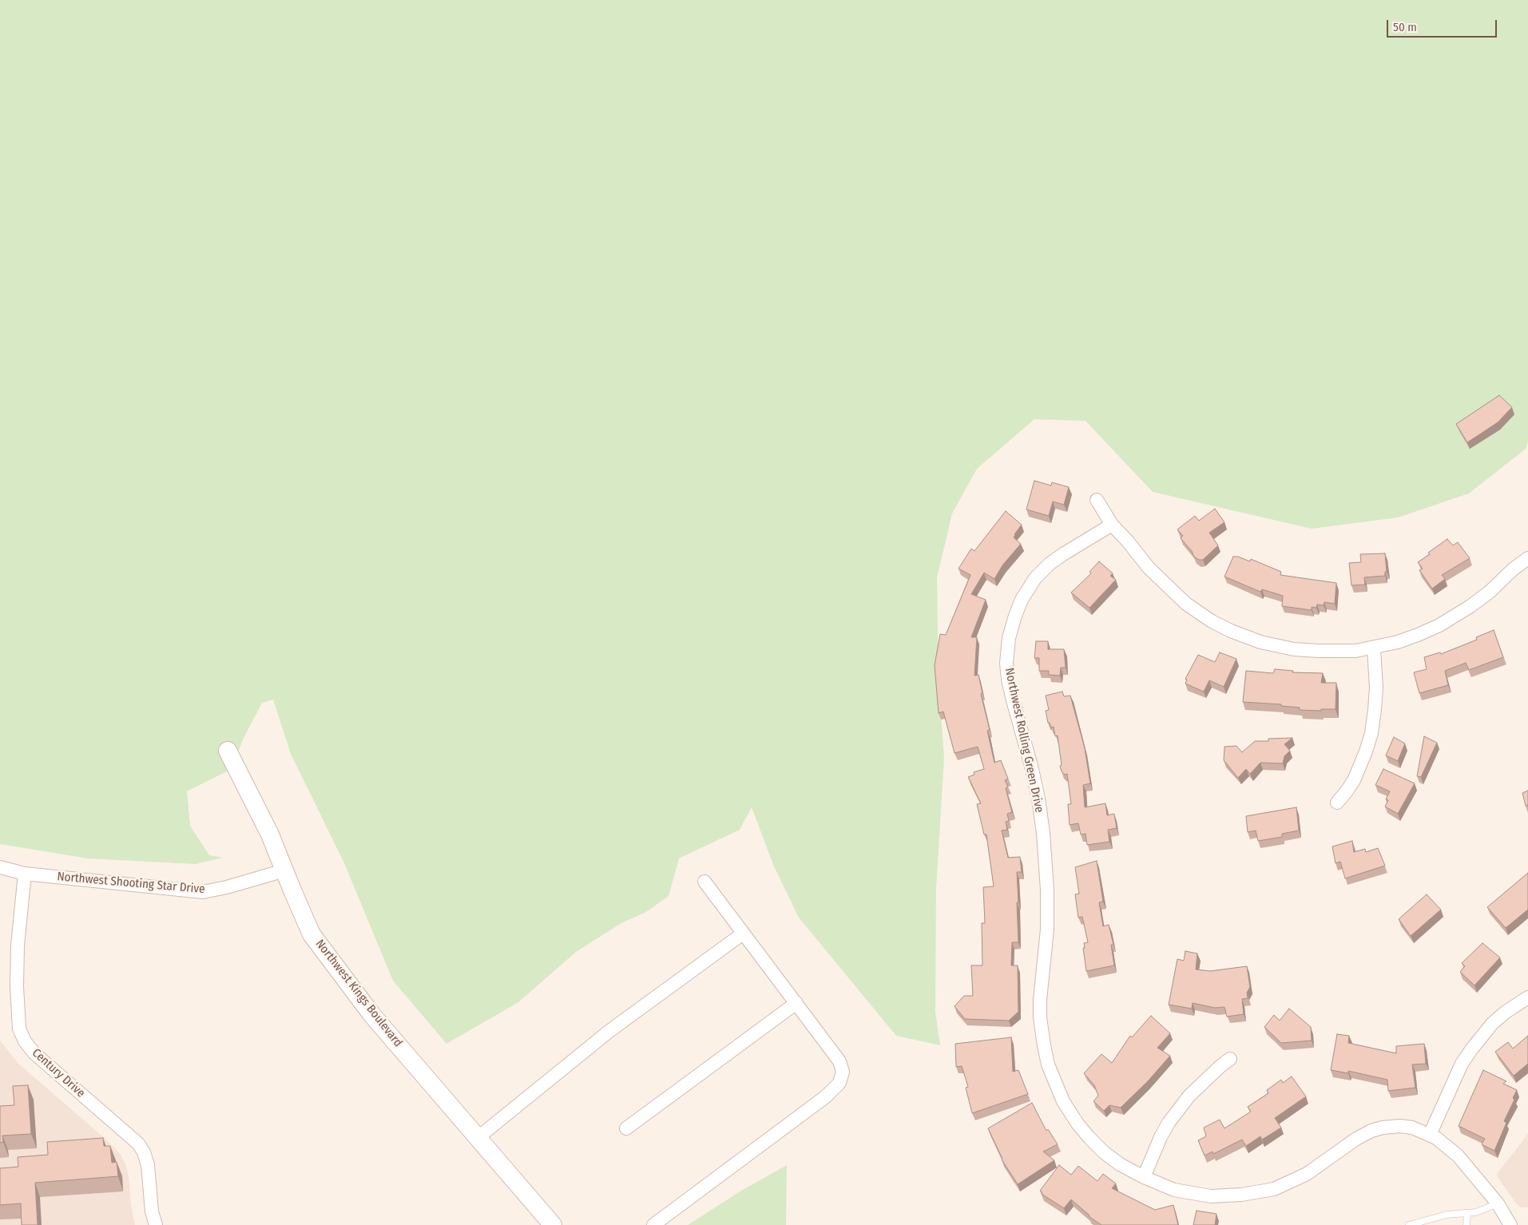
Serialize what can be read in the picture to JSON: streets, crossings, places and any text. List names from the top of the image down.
{
  "streets": {
    "street": [
      "Northwest Rolling Green Drive",
      "Northwest Shooting Star Drive",
      "Northwest Kings Boulevard",
      "Century Drive"
    ]
  },
  "crossings": [
    ["Northwest Shooting Star Drive", "Northwest Kings Boulevard"],
    ["Northwest Shooting Star Drive", "Century Drive"]
  ],
  "scale_bar": "50 m"
}
